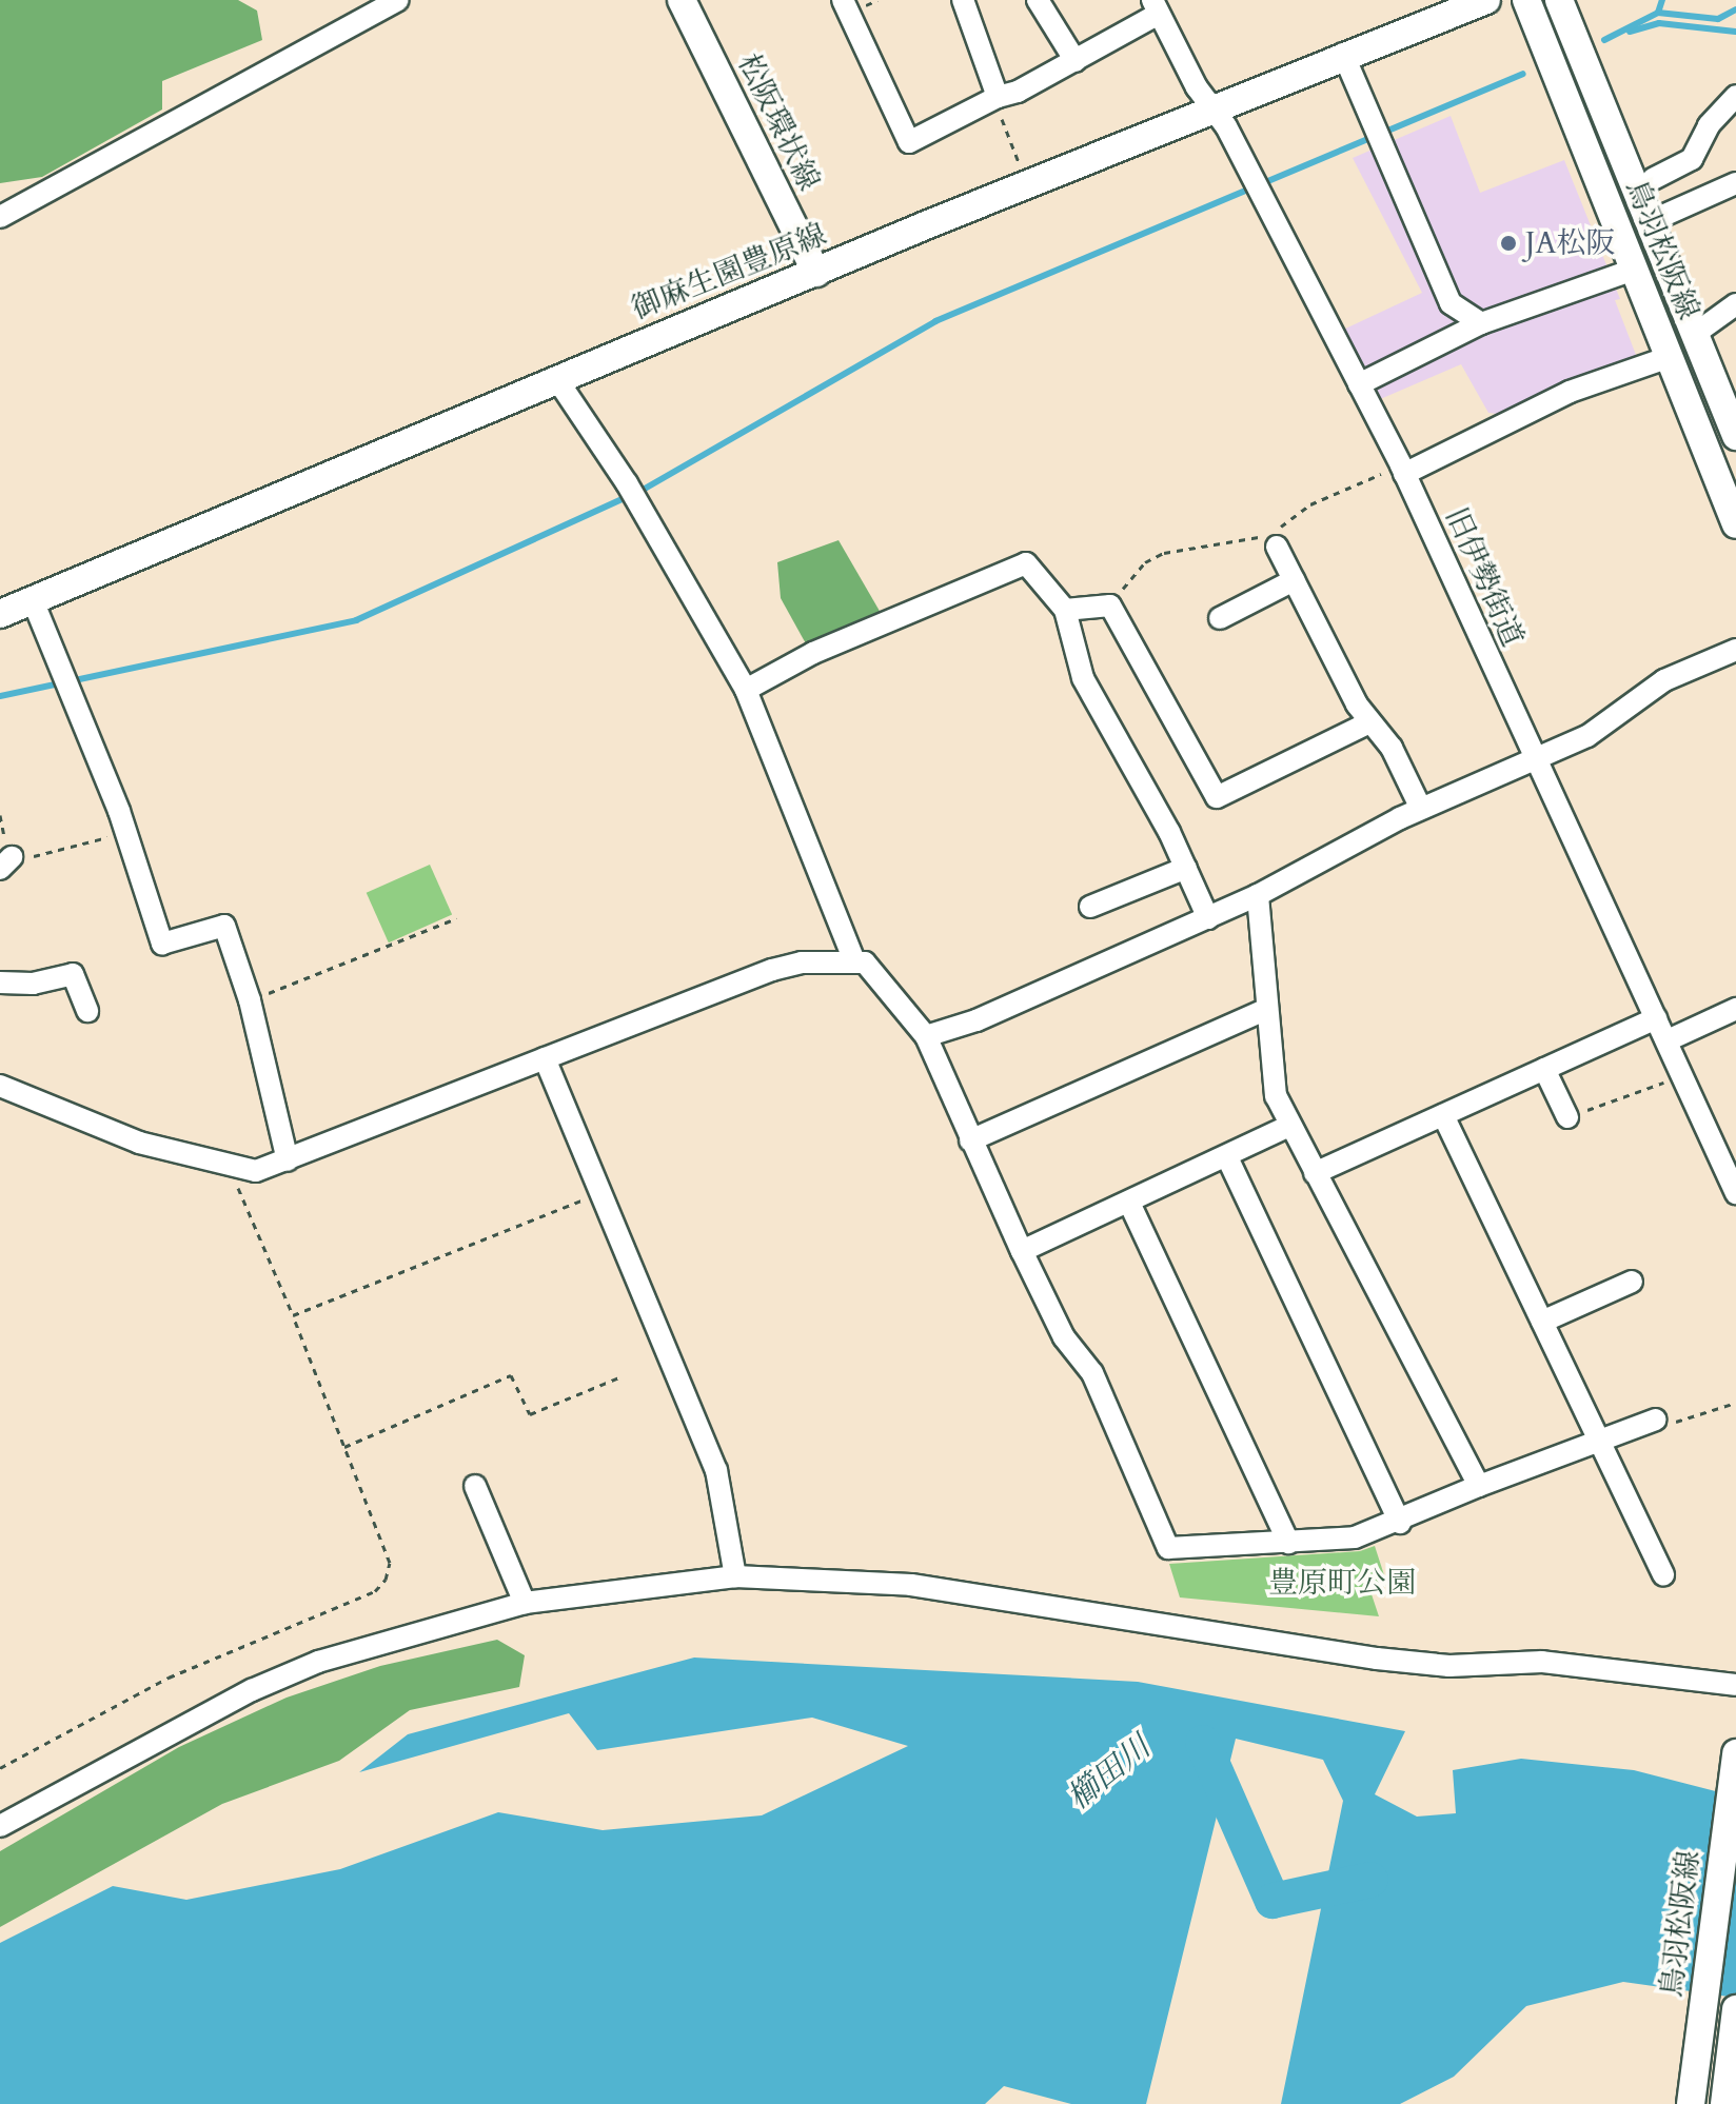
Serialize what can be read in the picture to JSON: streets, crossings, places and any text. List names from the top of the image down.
{
  "streets": {
    "main road": ["松阪環状線", "鳥羽松阪線", "御麻生園豊原線"],
    "street": ["旧伊勢街道"]
  },
  "crossings": [
    ["松阪環状線", "御麻生園豊原線"],
    ["御麻生園豊原線", "旧伊勢街道"]
  ],
  "water": ["櫛田川"],
  "parks": ["豊原町公園"],
  "places": ["JA松阪"]
}
